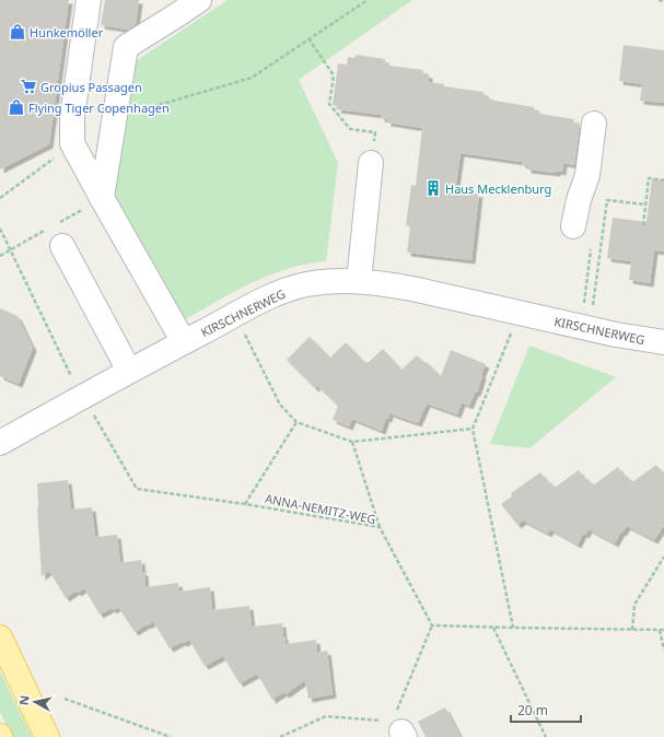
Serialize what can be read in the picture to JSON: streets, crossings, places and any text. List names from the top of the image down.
{
  "streets": {
    "street": ["KIRSCHNERWEG"],
    "path": ["ANNA-NEMITZ-WEG"]
  },
  "places": {
    "shop": ["Hunkemöller", "Flying Tiger Copenhagen"],
    "supermarket": ["Gropius Passagen"],
    "building": ["Haus Mecklenburg"]
  },
  "scale_bar": "20 m",
  "north": "left"
}
